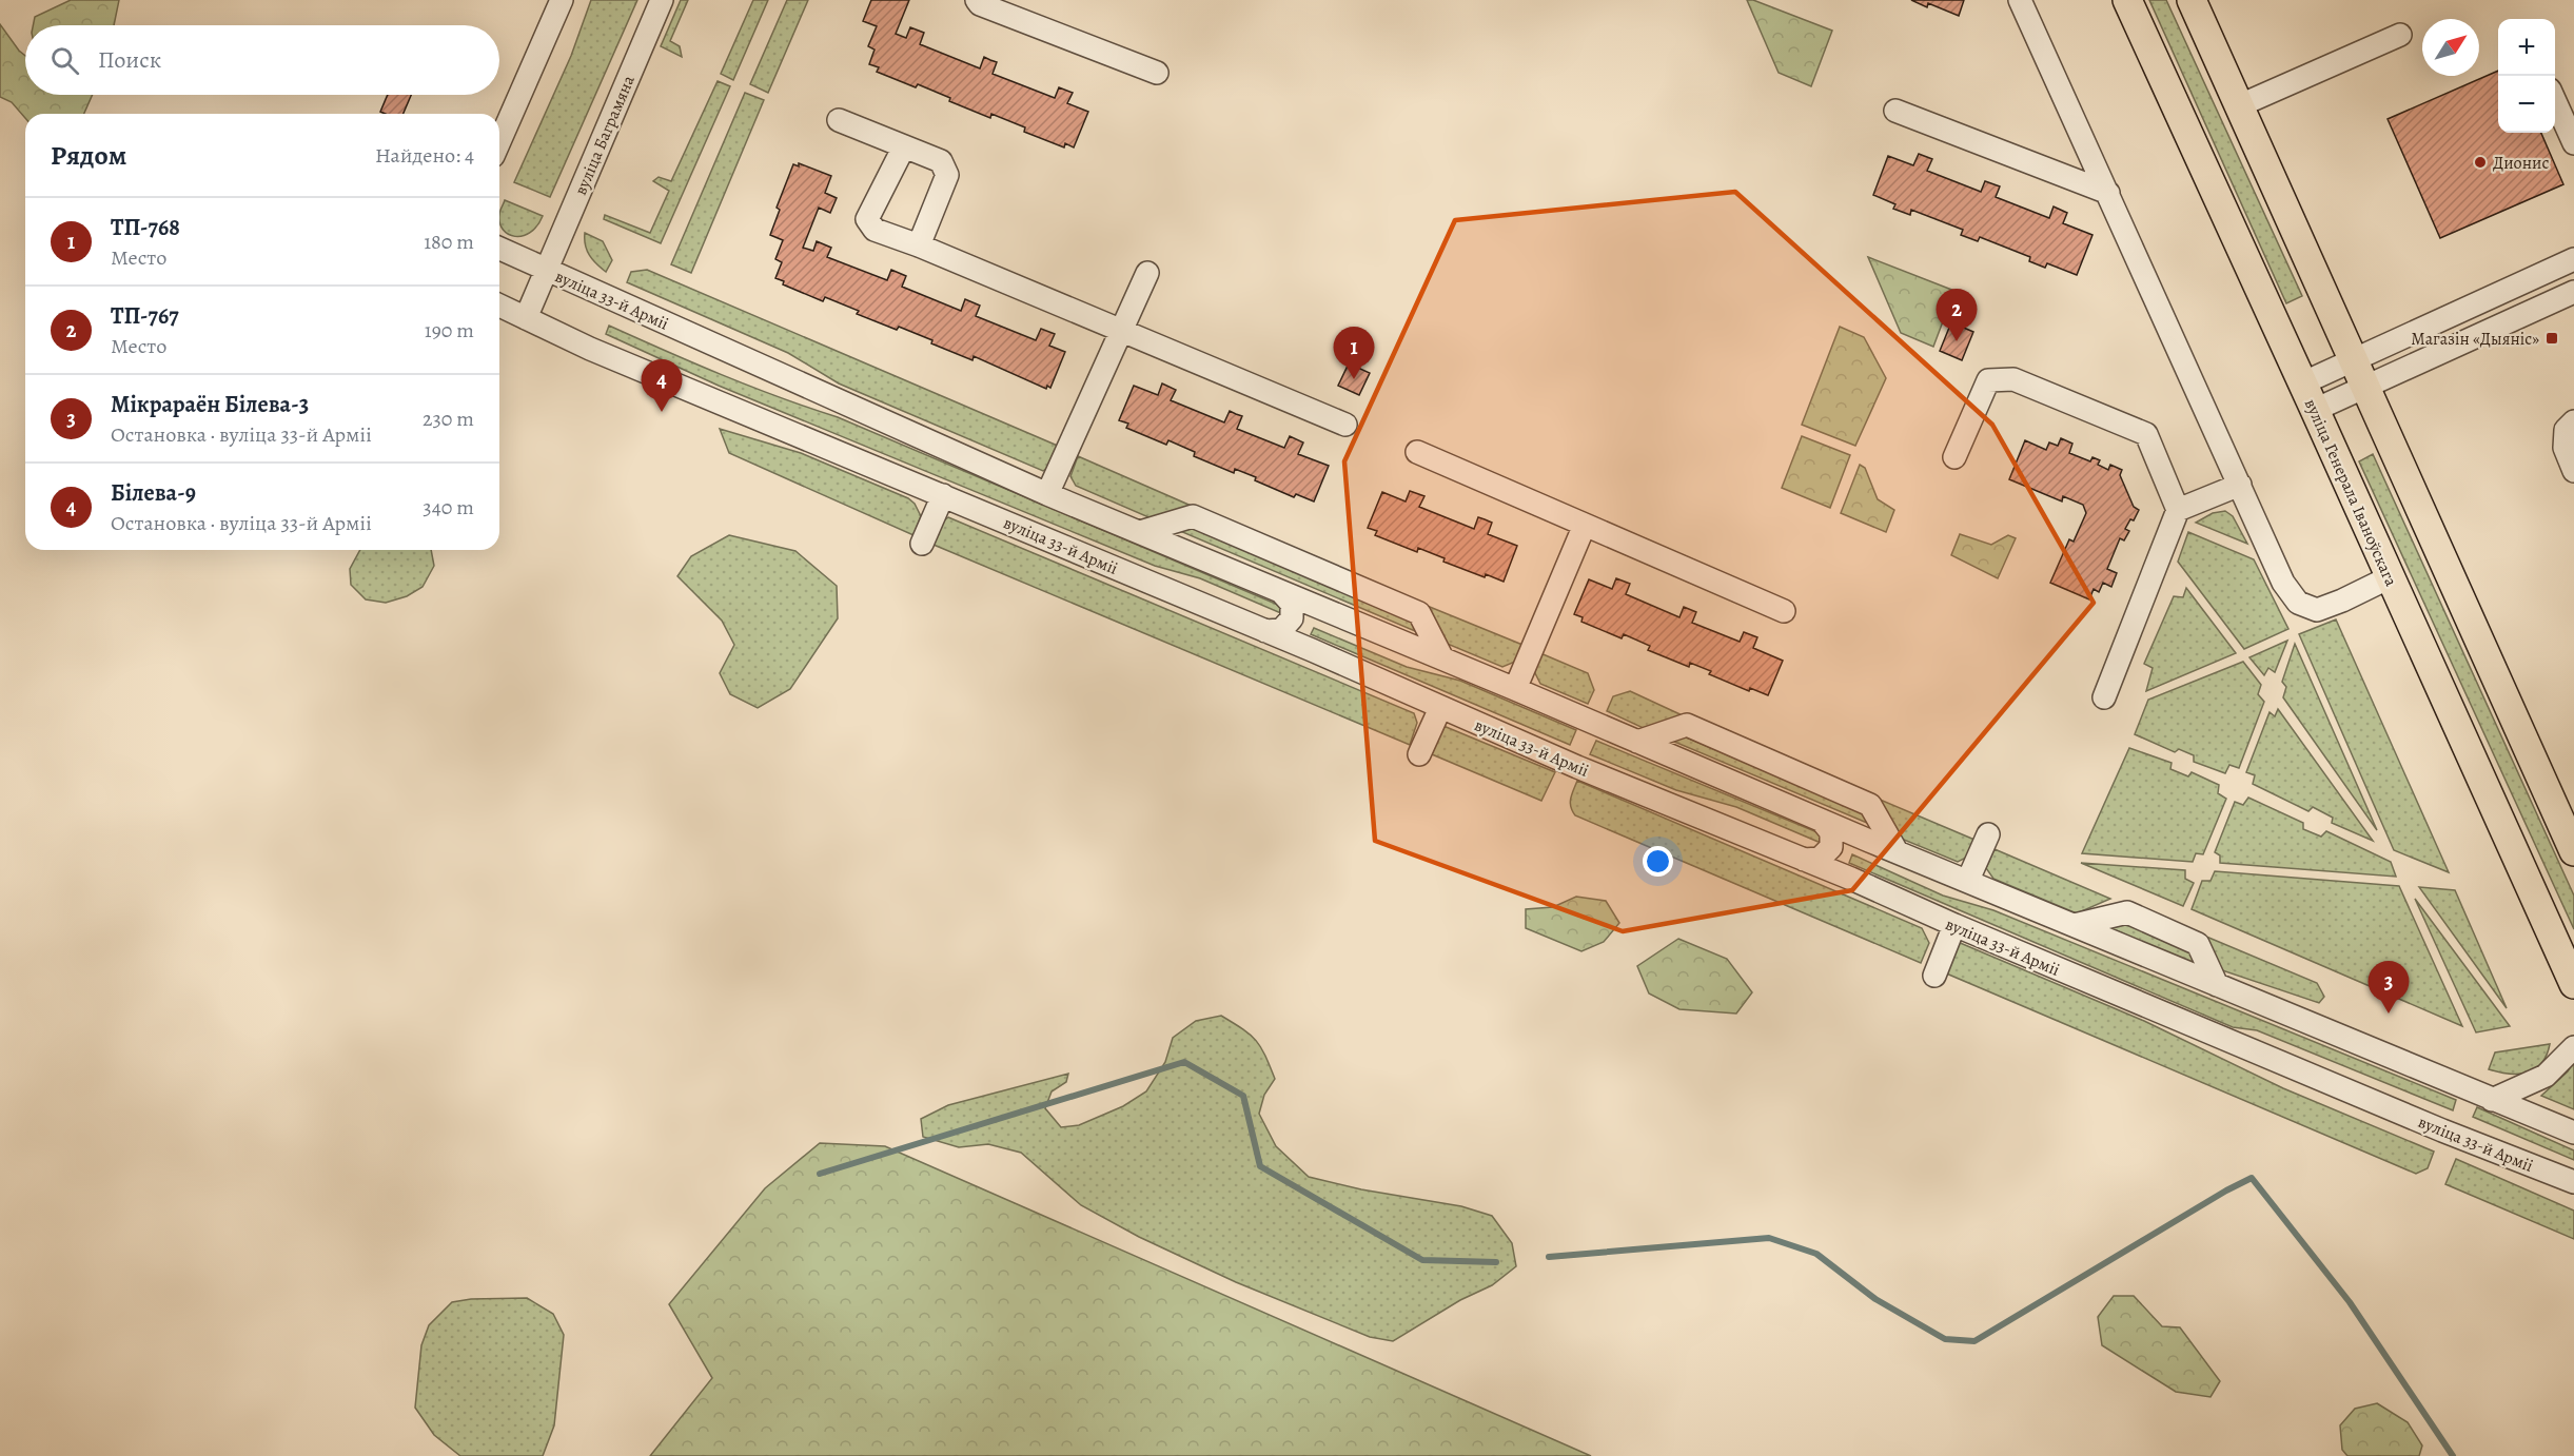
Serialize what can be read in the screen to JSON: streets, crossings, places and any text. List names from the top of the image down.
{
  "streets": {
    "main road": ["вуліца Генерала Іваноўскага"],
    "street": ["вуліца Баграмяна", "вуліца 33-й Арміі"]
  },
  "crossings": [
    ["вуліца Баграмяна", "вуліца 33-й Арміі"]
  ],
  "places": {
    "other": ["Дионис"],
    "transit": ["Магазін «Дыяніс»"]
  },
  "north": "top right",
  "page": {
    "map_buttons": ["+", "−"],
    "search": "Поиск",
    "heading": ["Рядом", "Найдено: 4"],
    "list": [
      {
        "mark": "1",
        "name": "ТП-768",
        "note": "Место",
        "value": "180 m"
      },
      {
        "mark": "2",
        "name": "ТП-767",
        "note": "Место",
        "value": "190 m"
      },
      {
        "mark": "3",
        "name": "Мікрараён Білева-3",
        "note": "Остановка · вуліца 33-й Арміі",
        "value": "230 m"
      },
      {
        "mark": "4",
        "name": "Білева-9",
        "note": "Остановка · вуліца 33-й Арміі",
        "value": "340 m"
      }
    ],
    "pins": [
      "2",
      "1",
      "4",
      "3"
    ]
  }
}
